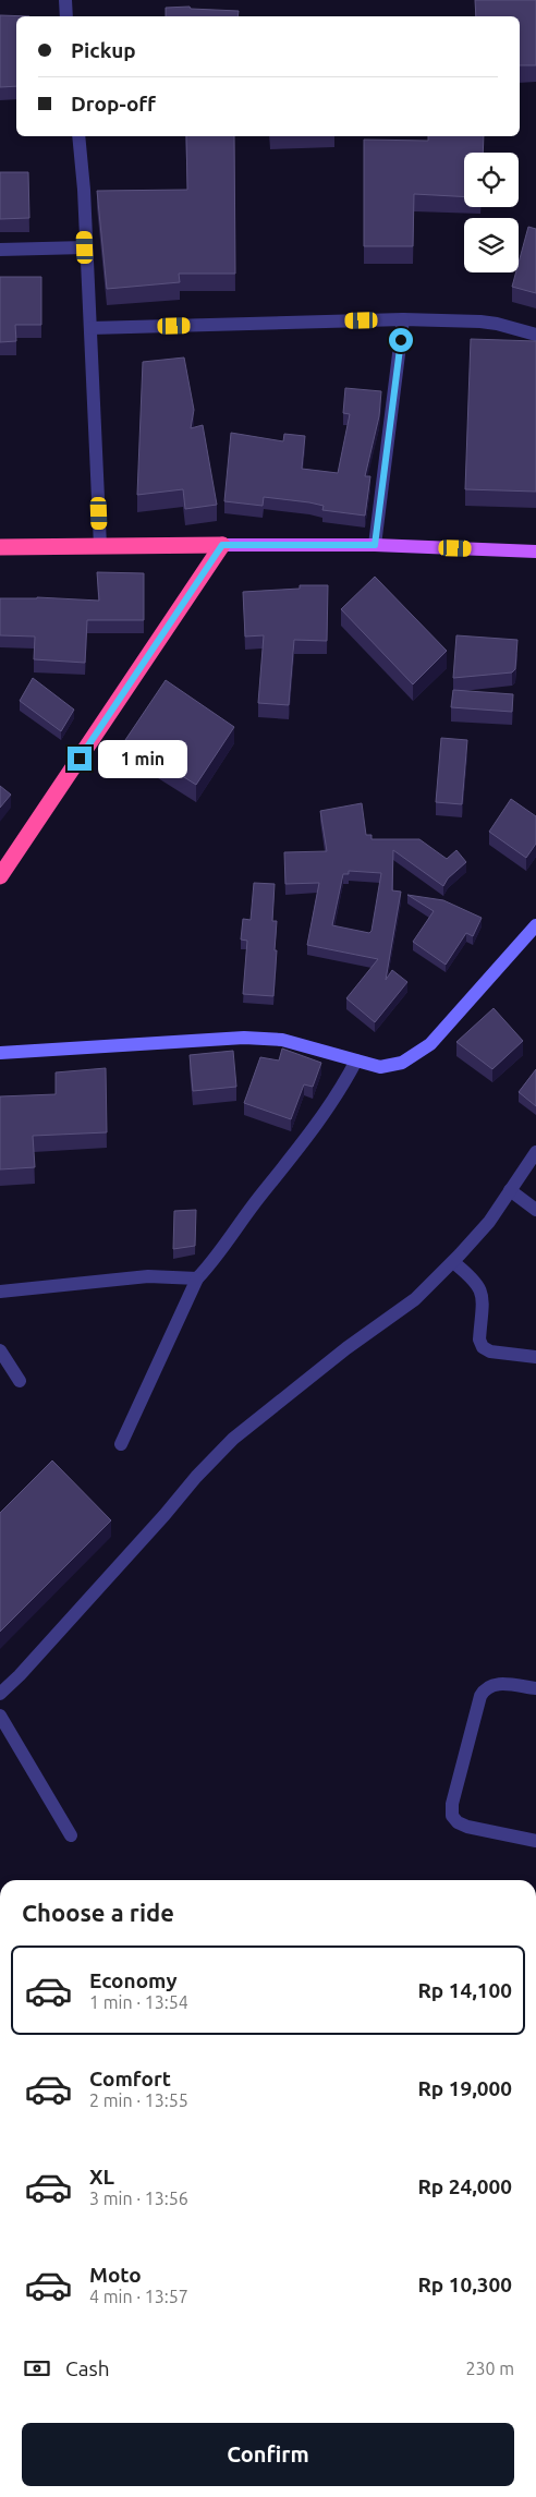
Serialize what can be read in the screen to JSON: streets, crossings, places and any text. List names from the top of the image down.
{
  "page": {
    "banner": ["Pickup", "Drop-off"],
    "bubble": "1 min",
    "heading": "Choose a ride",
    "list": [
      {
        "name": "Economy",
        "note": "1 min · 13:54",
        "value": "Rp 14,100"
      },
      {
        "name": "Comfort",
        "note": "2 min · 13:55",
        "value": "Rp 19,000"
      },
      {
        "name": "XL",
        "note": "3 min · 13:56",
        "value": "Rp 24,000"
      },
      {
        "name": "Moto",
        "note": "4 min · 13:57",
        "value": "Rp 10,300"
      }
    ],
    "pay": ["Cash", "230 m"],
    "buttons": "Confirm"
  }
}
